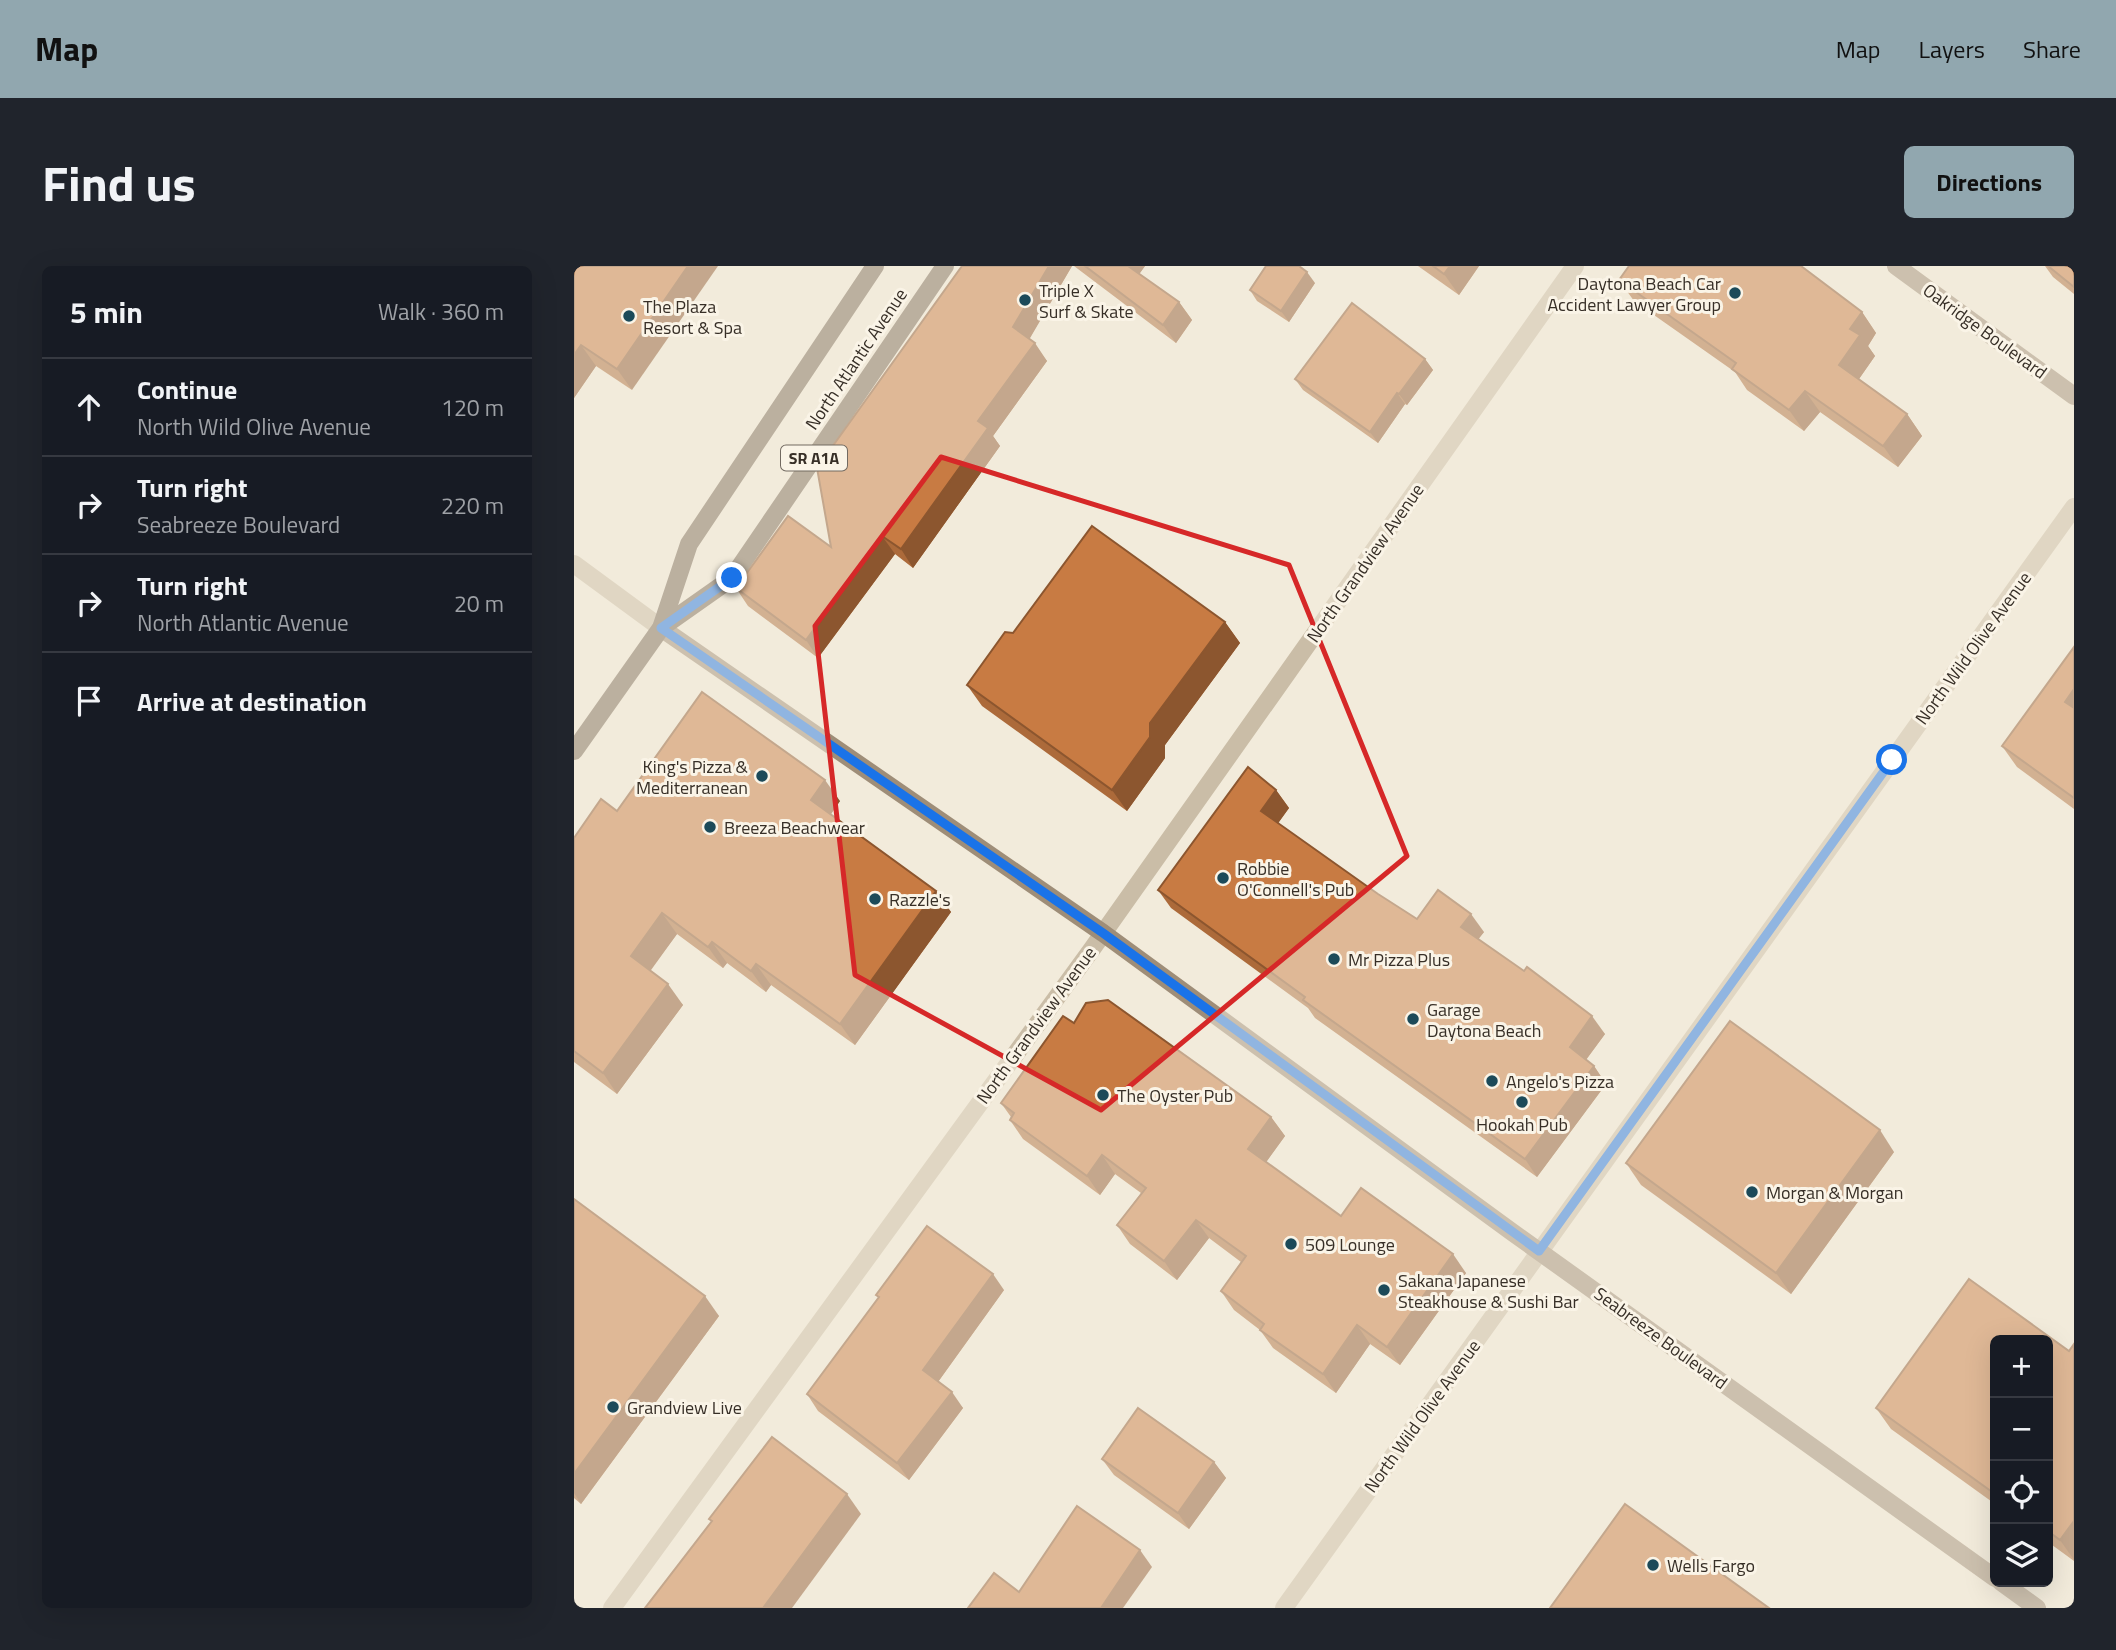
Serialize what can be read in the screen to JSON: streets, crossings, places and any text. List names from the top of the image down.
{
  "streets": {
    "main road": [
      "Oakridge Boulevard",
      "North Atlantic Avenue",
      "SR A1A",
      "Seabreeze Boulevard"
    ],
    "street": ["North Grandview Avenue", "North Wild Olive Avenue"]
  },
  "crossings": [
    ["North Atlantic Avenue", "Seabreeze Boulevard"],
    ["North Grandview Avenue", "Seabreeze Boulevard"],
    ["North Wild Olive Avenue", "Seabreeze Boulevard"]
  ],
  "places": [
    "Daytona Beach Car Accident Lawyer Group",
    "Triple X Surf & Skate",
    "The Plaza Resort & Spa",
    "King's Pizza & Mediterranean",
    "Breeza Beachwear",
    "Robbie O'Connell's Pub",
    "Razzle's",
    "Mr Pizza Plus",
    "Garage Daytona Beach",
    "Angelo's Pizza",
    "The Oyster Pub",
    "Hookah Pub",
    "Morgan & Morgan",
    "509 Lounge",
    "Sakana Japanese Steakhouse & Sushi Bar",
    "Grandview Live",
    "Wells Fargo"
  ],
  "page": {
    "header": "Map",
    "nav": ["Map", "Layers", "Share"],
    "title": "Find us",
    "buttons": "Directions",
    "heading": ["5 min", "Walk · 360 m"],
    "list": [
      ["Continue", "North Wild Olive Avenue", "120 m"],
      ["Turn right", "Seabreeze Boulevard", "220 m"],
      ["Turn right", "North Atlantic Avenue", "20 m"],
      "Arrive at destination"
    ],
    "map_buttons": ["+", "−"]
  }
}
